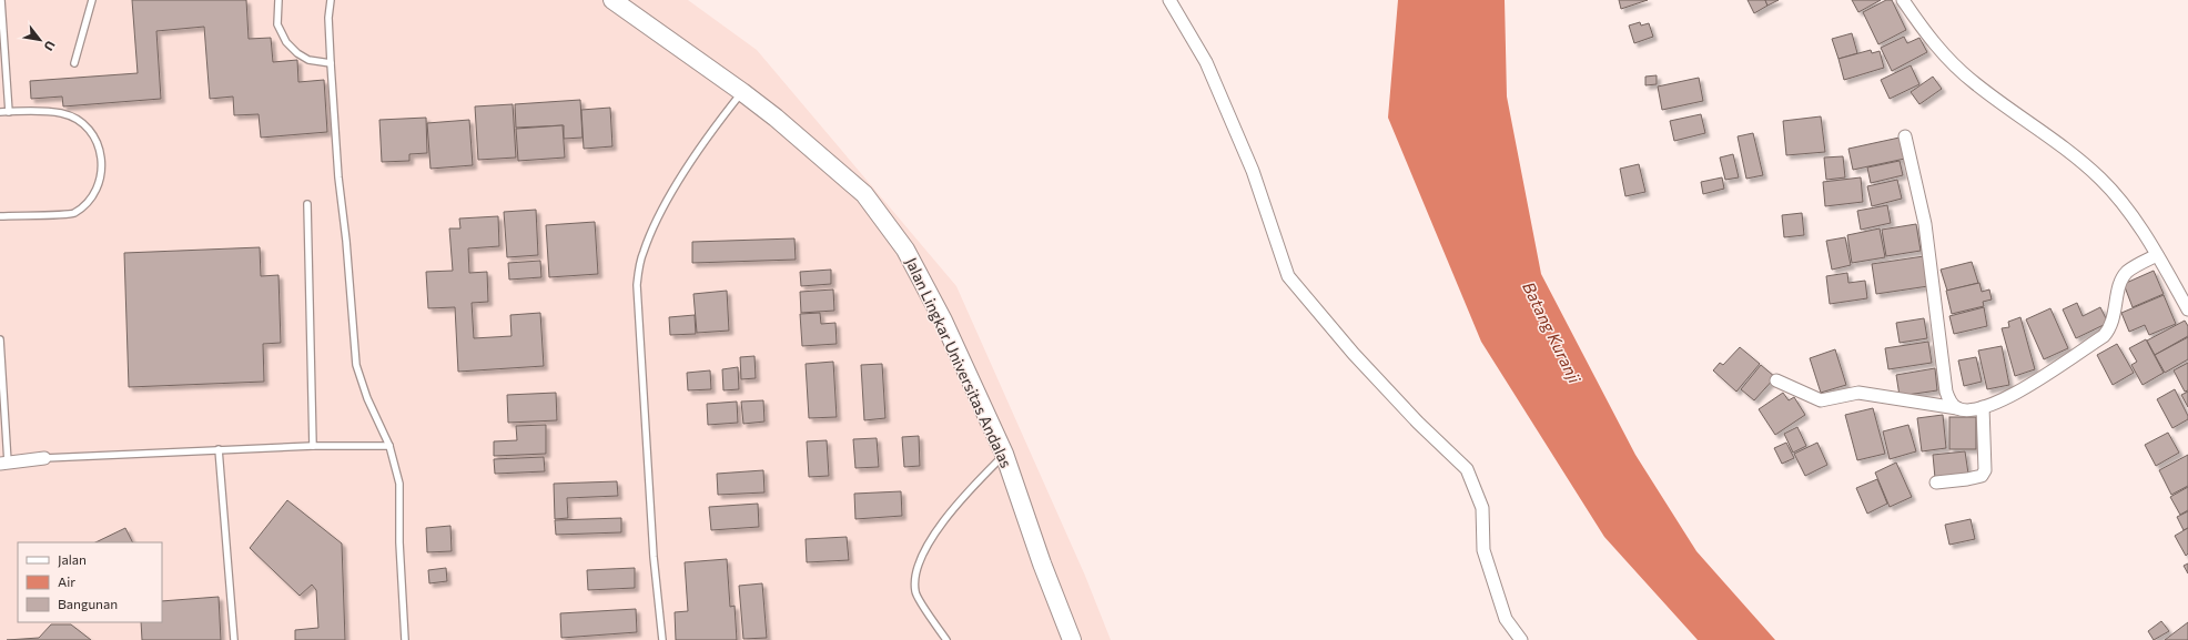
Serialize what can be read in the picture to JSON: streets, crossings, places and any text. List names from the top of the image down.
{
  "streets": {
    "street": ["Jalan Lingkar Universitas Andalas"]
  },
  "water": ["Batang Kuranji"],
  "legend": ["Jalan", "Air", "Bangunan"],
  "north": "bottom right"
}
